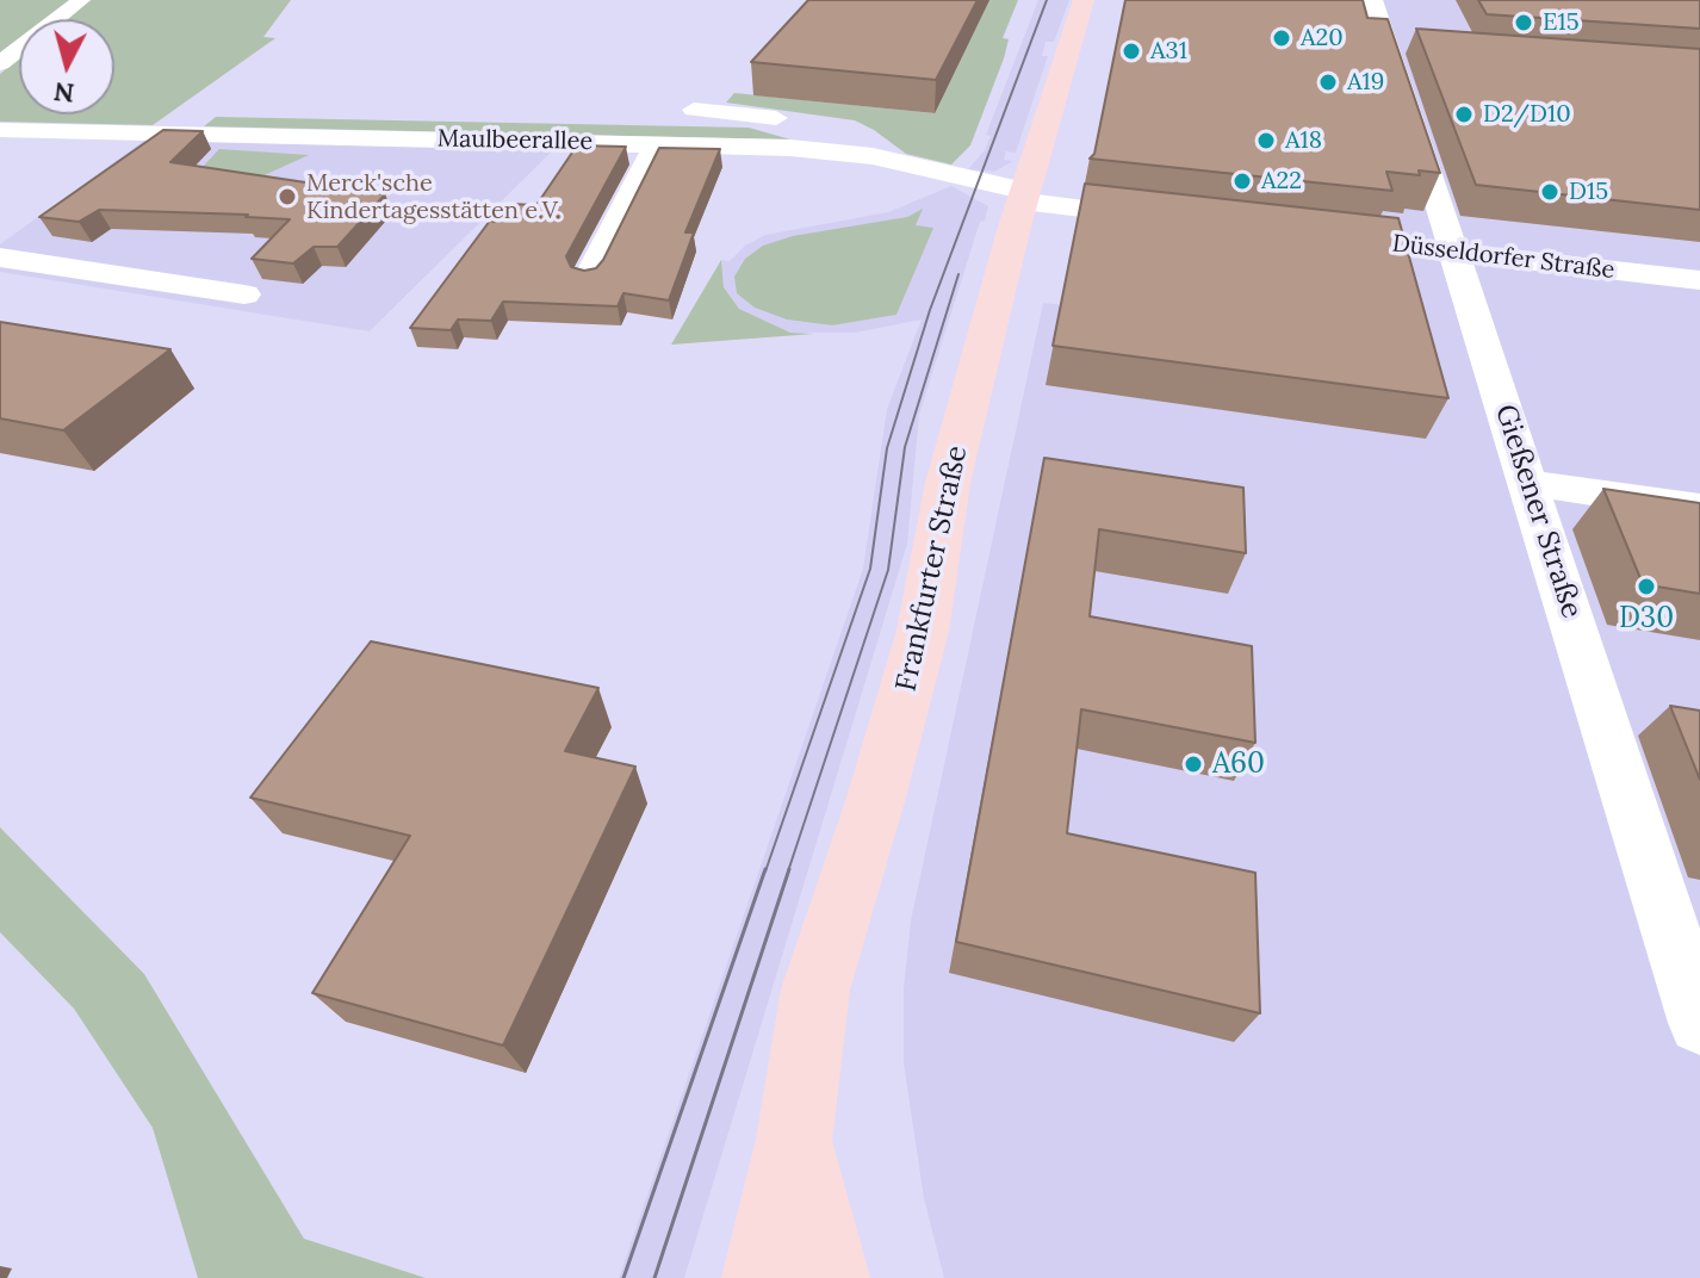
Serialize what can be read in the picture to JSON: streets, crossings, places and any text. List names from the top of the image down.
{
  "streets": {
    "main road": ["Frankfurter Straße"],
    "street": ["Maulbeerallee", "Düsseldorfer Straße", "Gießener Straße"]
  },
  "crossings": [
    ["Maulbeerallee", "Frankfurter Straße"],
    ["Düsseldorfer Straße", "Gießener Straße"]
  ],
  "places": [
    "E15",
    "A20",
    "A31",
    "A19",
    "D2/D10",
    "A18",
    "A22",
    "D15",
    "Merck'sche Kindertagesstätten e.V.",
    "D30",
    "A60"
  ],
  "north": "bottom"
}
